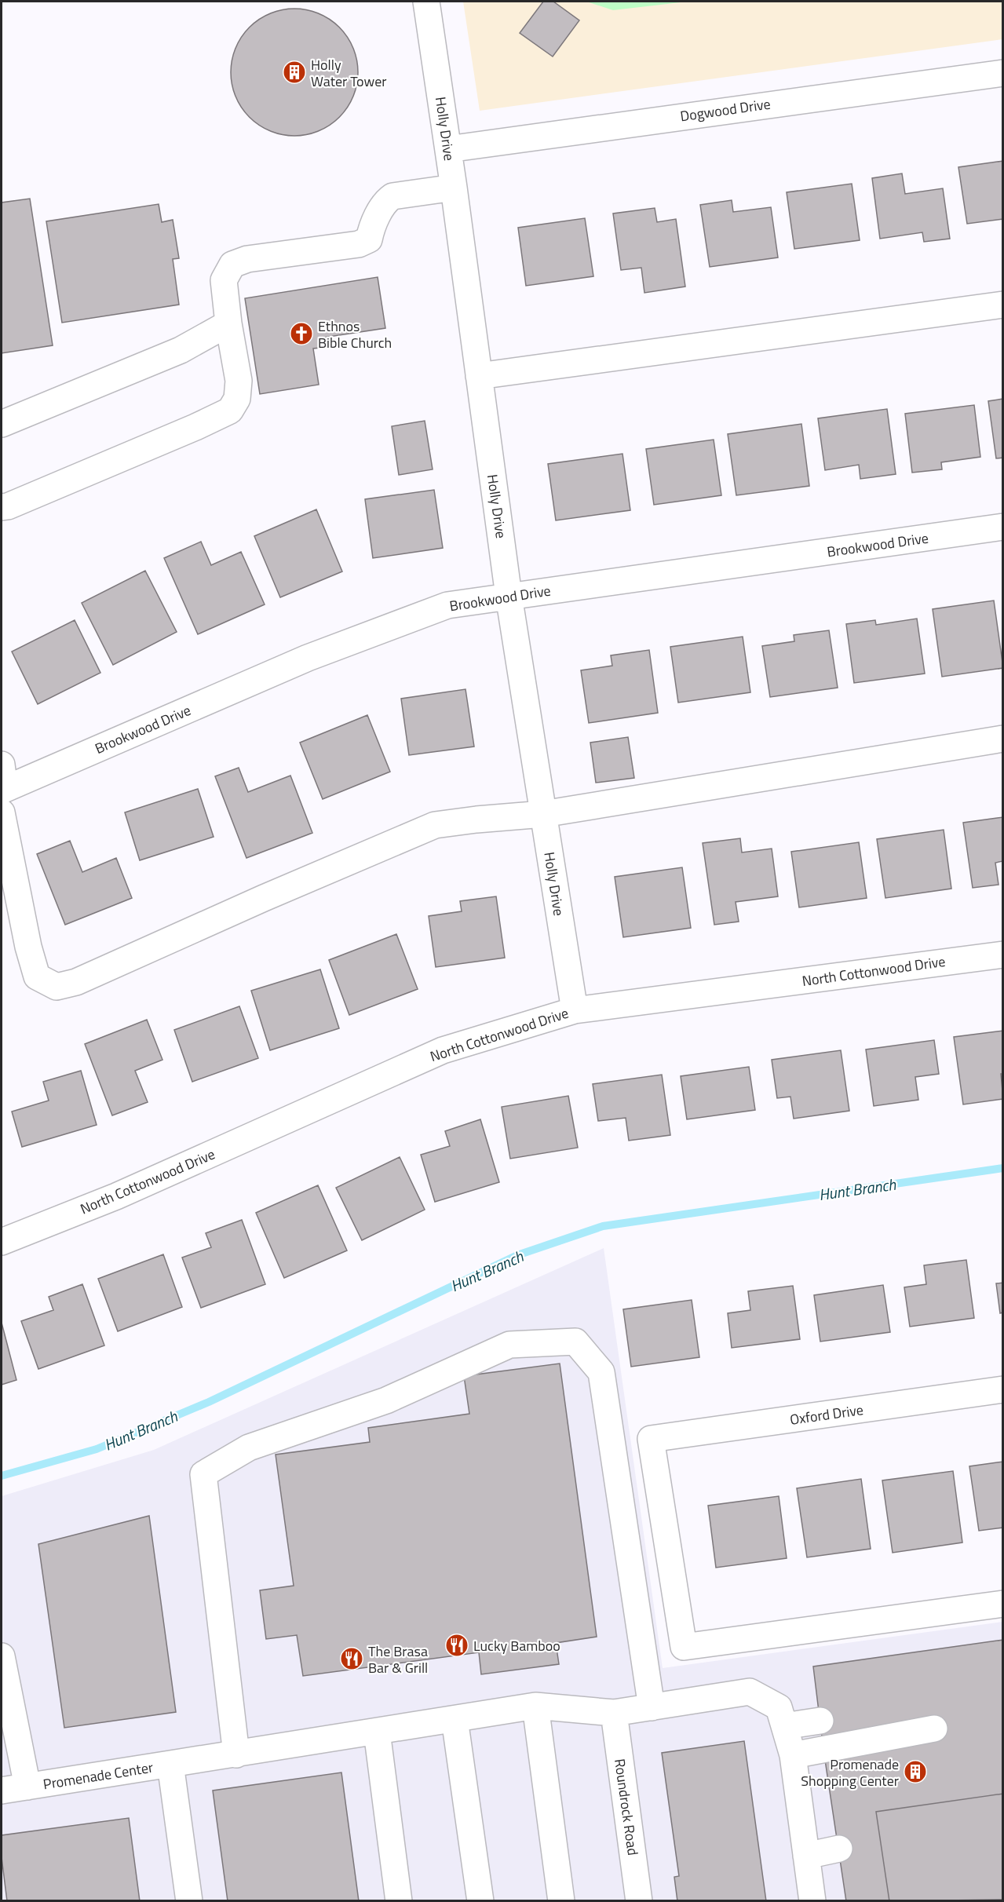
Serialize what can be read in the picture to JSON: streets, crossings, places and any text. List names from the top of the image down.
{
  "streets": {
    "street": [
      "Dogwood Drive",
      "Holly Drive",
      "Brookwood Drive",
      "North Cottonwood Drive",
      "Oxford Drive",
      "Promenade Center",
      "Roundrock Road"
    ]
  },
  "crossings": [
    ["Dogwood Drive", "Holly Drive"],
    ["Holly Drive", "Brookwood Drive"],
    ["Holly Drive", "North Cottonwood Drive"]
  ],
  "water": ["Hunt Branch"],
  "places": {
    "building": ["Holly Water Tower", "Promenade Shopping Center"],
    "church": ["Ethnos Bible Church"],
    "restaurant": ["Lucky Bamboo", "The Brasa Bar & Grill"]
  }
}
